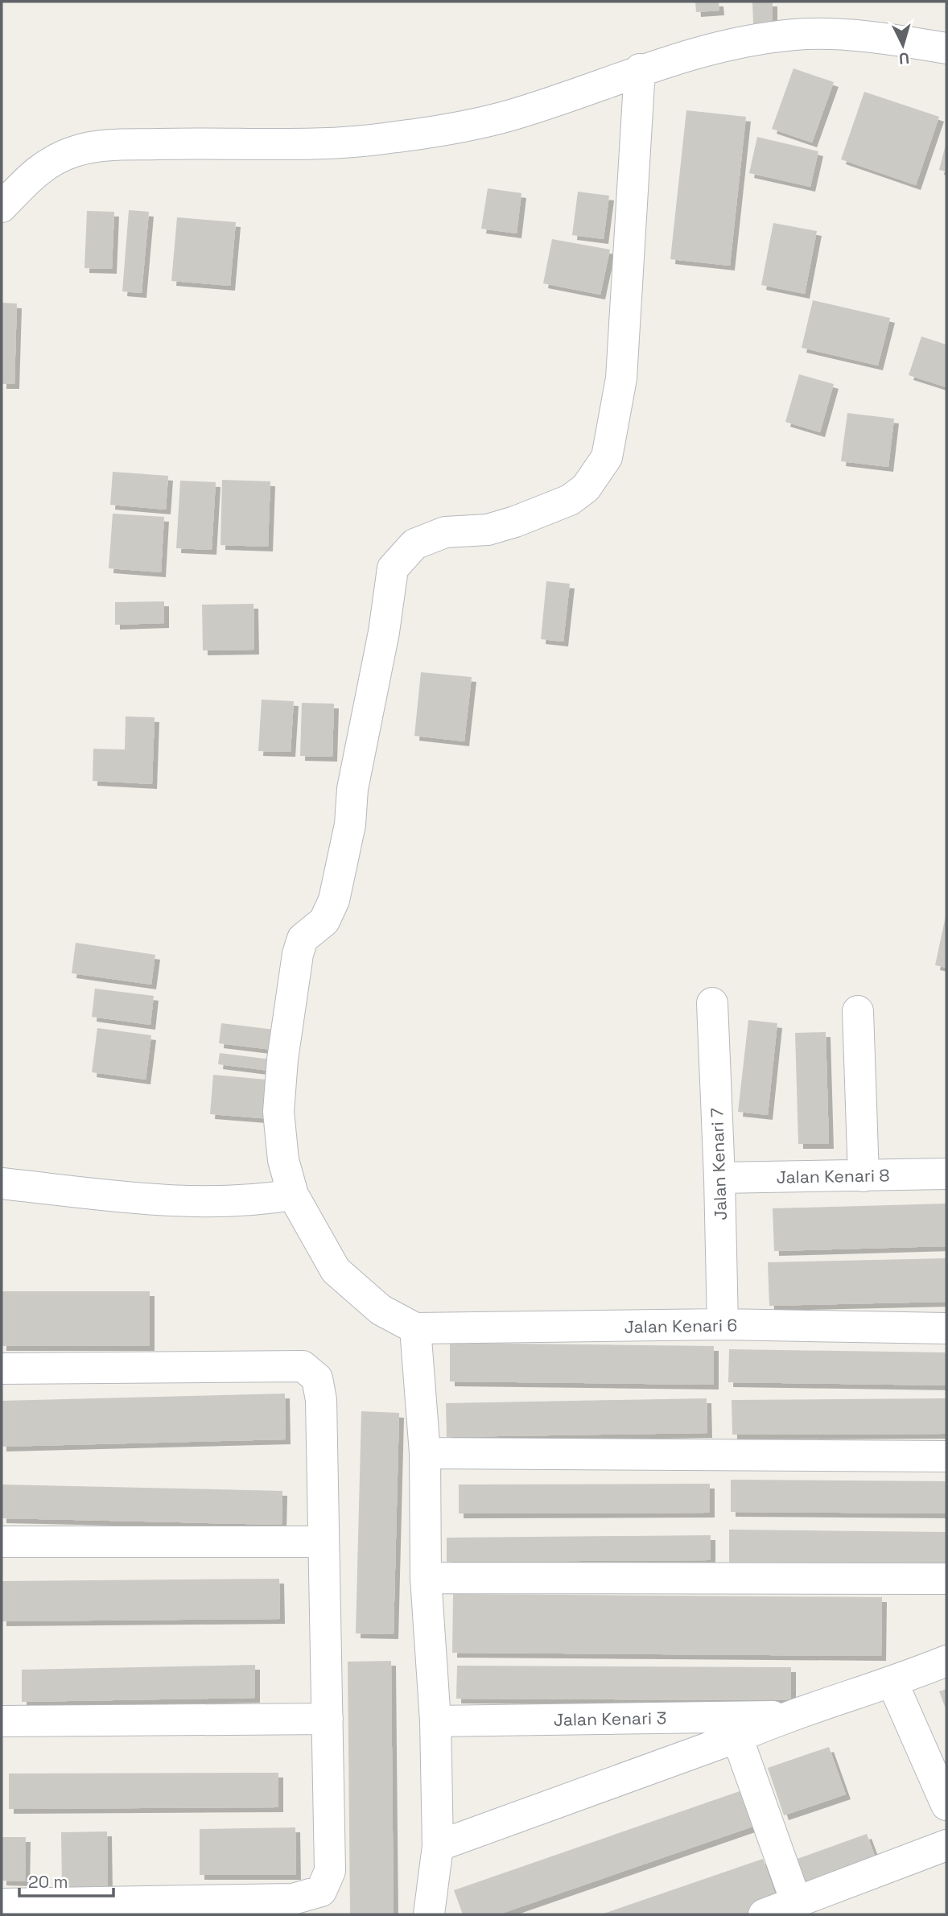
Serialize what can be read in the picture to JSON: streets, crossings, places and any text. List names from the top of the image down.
{
  "streets": {
    "street": [
      "Jalan Kenari 7",
      "Jalan Kenari 8",
      "Jalan Kenari 6",
      "Jalan Kenari 3"
    ]
  },
  "crossings": [
    ["Jalan Kenari 7", "Jalan Kenari 8"],
    ["Jalan Kenari 7", "Jalan Kenari 6"]
  ],
  "scale_bar": "20 m",
  "north": "bottom"
}
